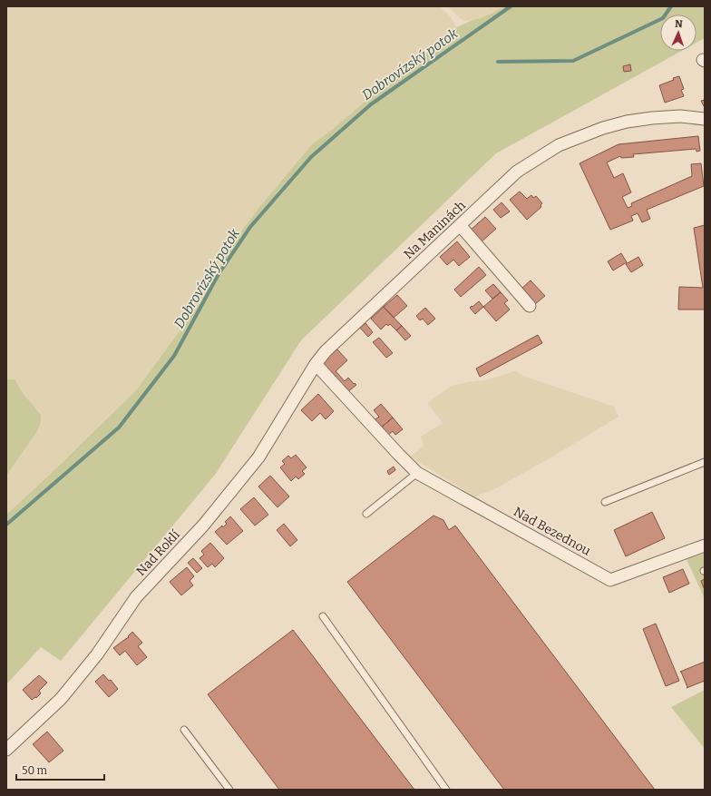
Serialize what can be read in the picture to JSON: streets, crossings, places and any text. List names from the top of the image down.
{
  "streets": {
    "street": ["Na Maninách", "Nad Bezednou", "Nad Roklí"]
  },
  "crossings": [
    ["Na Maninách", "Nad Bezednou"],
    ["Na Maninách", "Nad Roklí"],
    ["Nad Bezednou", "Nad Roklí"]
  ],
  "water": ["Dobrovízský potok"],
  "scale_bar": "50 m",
  "north": "top"
}
